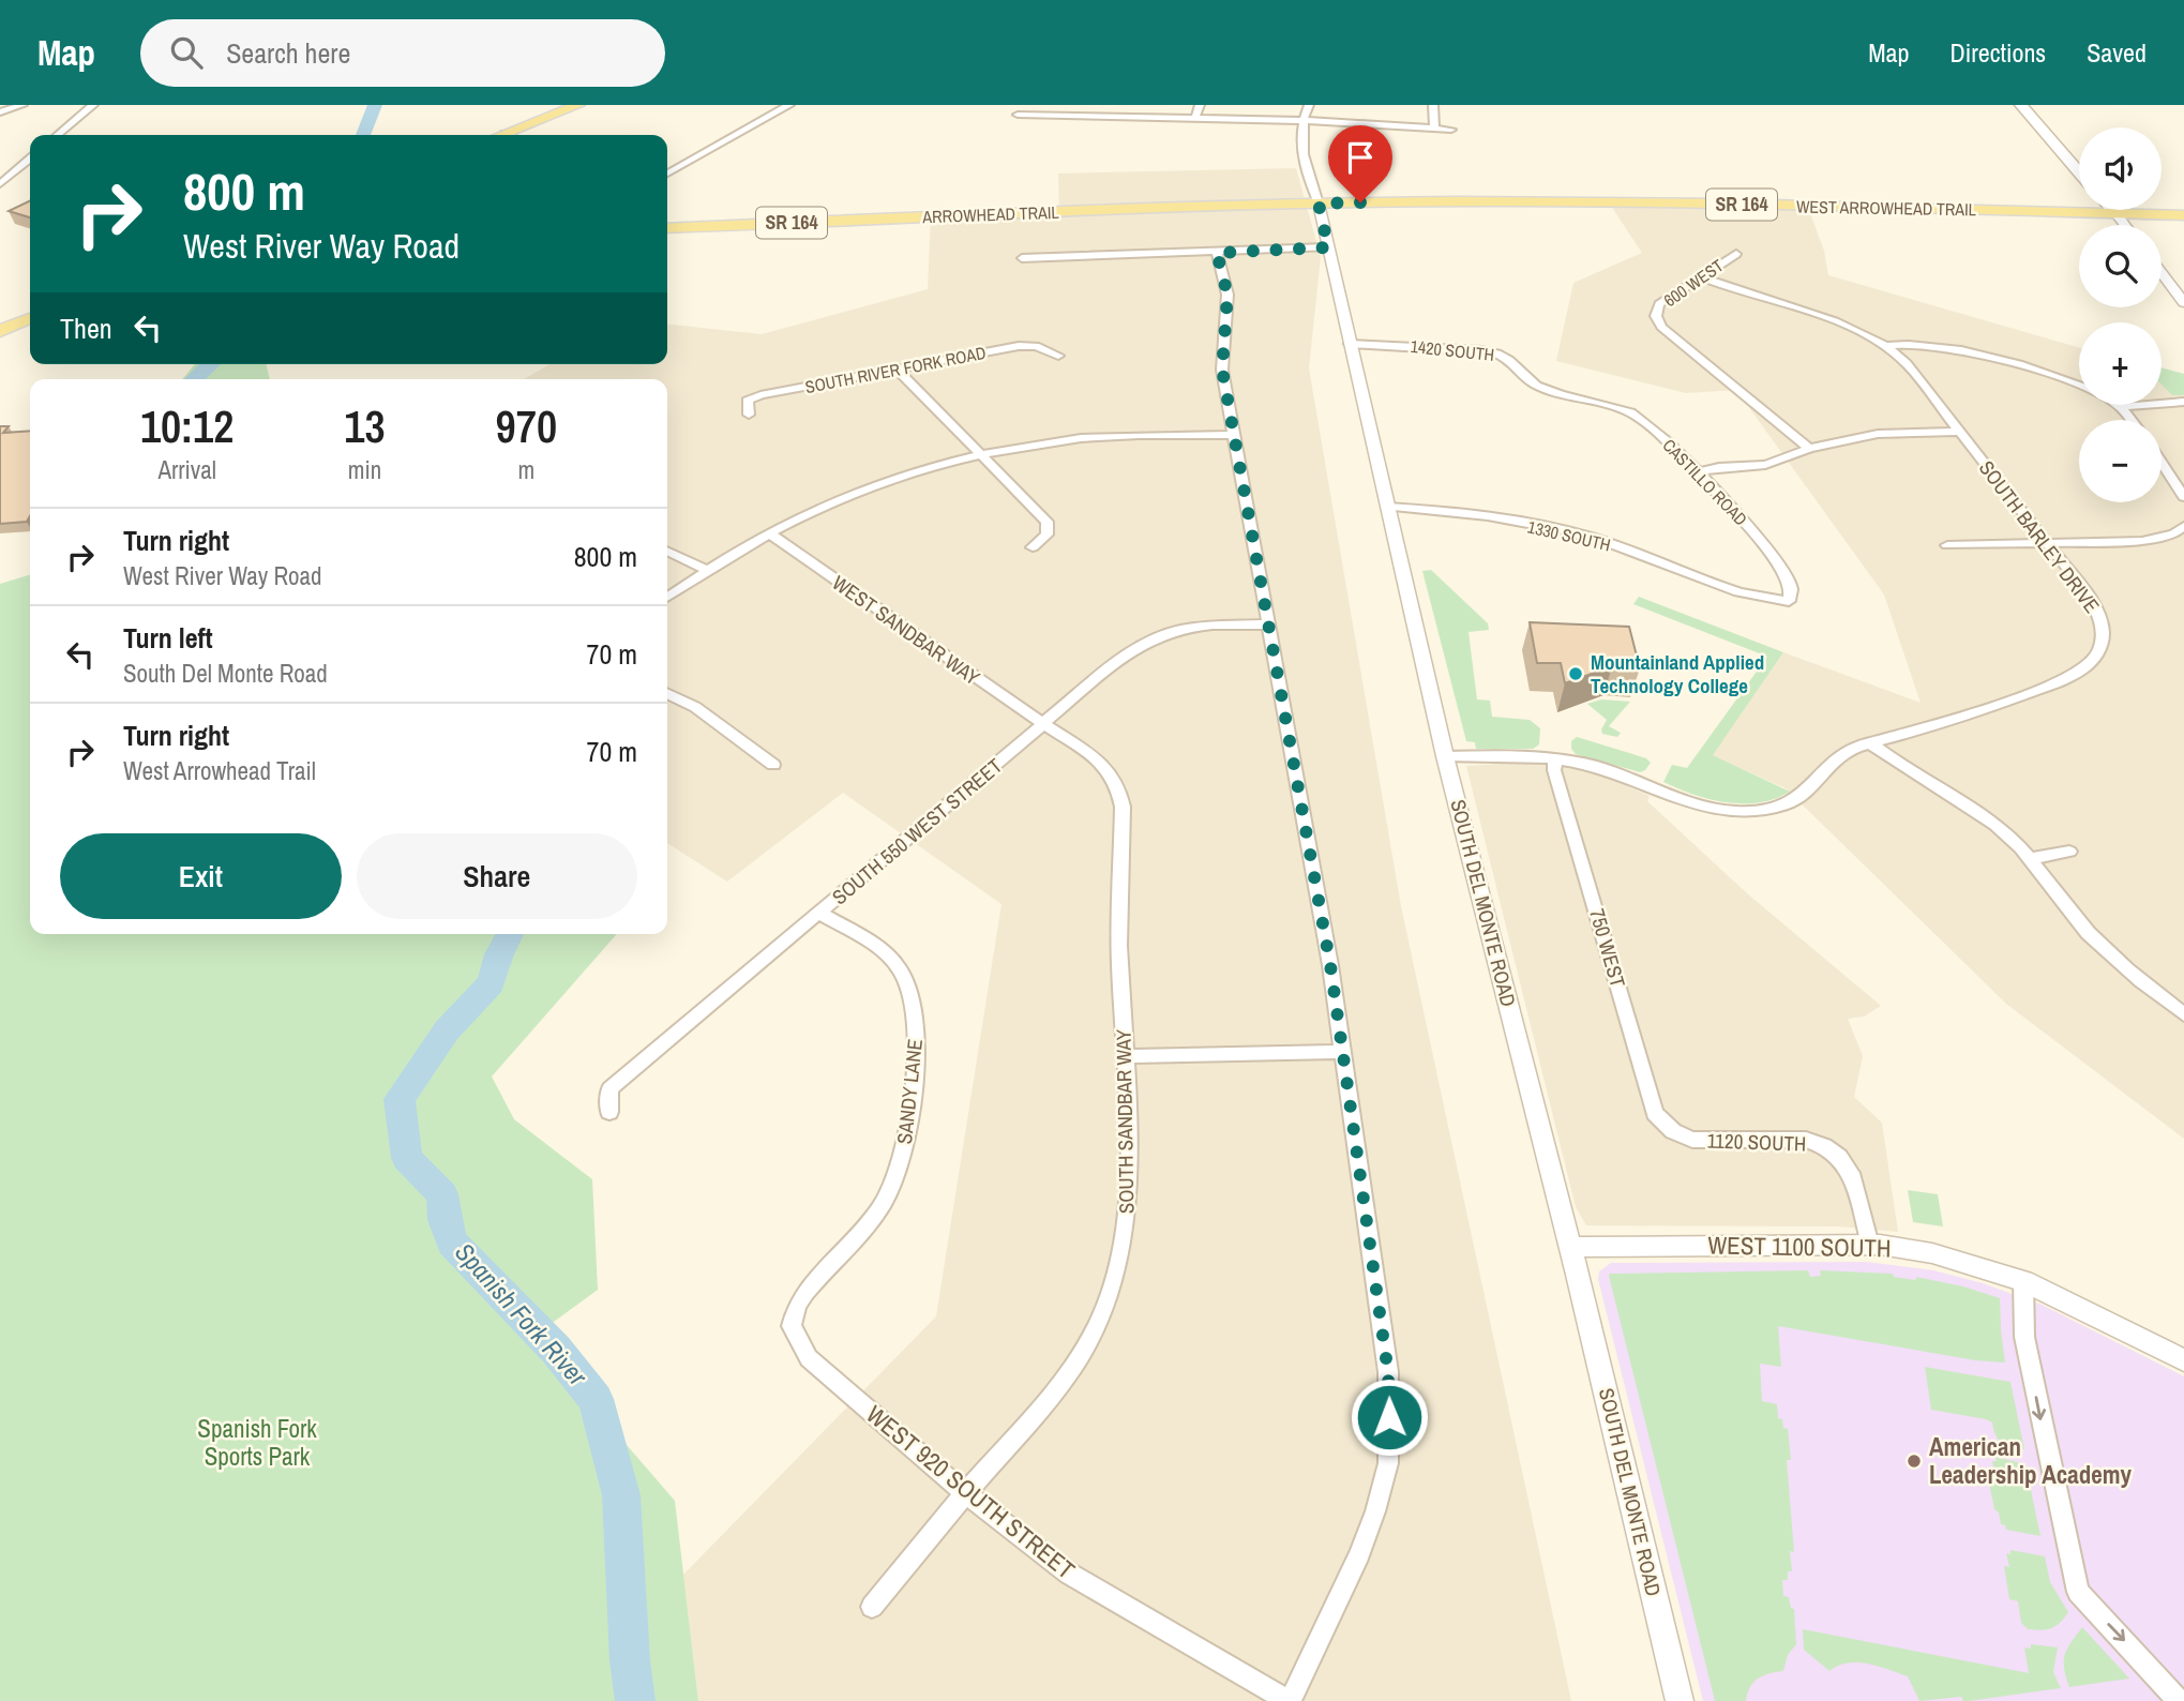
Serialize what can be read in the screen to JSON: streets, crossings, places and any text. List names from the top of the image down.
{
  "streets": {
    "main road": ["SR 164", "WEST ARROWHEAD TRAIL", "ARROWHEAD TRAIL"],
    "street": [
      "600 WEST",
      "1420 SOUTH",
      "SOUTH RIVER FORK ROAD",
      "CASTILLO ROAD",
      "1330 SOUTH",
      "SOUTH BARLEY DRIVE",
      "WEST SANDBAR WAY",
      "SOUTH 550 WEST STREET",
      "SOUTH DEL MONTE ROAD",
      "750 WEST",
      "SANDY LANE",
      "SOUTH SANDBAR WAY",
      "1120 SOUTH",
      "WEST 1100 SOUTH",
      "WEST 920 SOUTH STREET"
    ]
  },
  "crossings": [
    ["WEST ARROWHEAD TRAIL", "ARROWHEAD TRAIL"],
    ["WEST ARROWHEAD TRAIL", "SOUTH DEL MONTE ROAD"],
    ["ARROWHEAD TRAIL", "SOUTH DEL MONTE ROAD"],
    ["1420 SOUTH", "CASTILLO ROAD"],
    ["1420 SOUTH", "SOUTH DEL MONTE ROAD"],
    ["CASTILLO ROAD", "1330 SOUTH"],
    ["1330 SOUTH", "SOUTH DEL MONTE ROAD"],
    ["SOUTH BARLEY DRIVE", "750 WEST"],
    ["WEST SANDBAR WAY", "SOUTH 550 WEST STREET"],
    ["WEST SANDBAR WAY", "SOUTH SANDBAR WAY"],
    ["SOUTH 550 WEST STREET", "SANDY LANE"],
    ["SOUTH 550 WEST STREET", "SOUTH SANDBAR WAY"],
    ["SOUTH DEL MONTE ROAD", "WEST 1100 SOUTH"],
    ["750 WEST", "1120 SOUTH"],
    ["SANDY LANE", "WEST 920 SOUTH STREET"],
    ["SOUTH SANDBAR WAY", "WEST 920 SOUTH STREET"],
    ["1120 SOUTH", "WEST 1100 SOUTH"]
  ],
  "water": ["Spanish Fork River"],
  "parks": ["Spanish Fork Sports Park"],
  "places": ["Mountainland Applied Technology College", "American Leadership Academy"],
  "page": {
    "header": "Map",
    "search": "Search here",
    "nav": ["Map", "Directions", "Saved"],
    "map_buttons": ["+", "−"],
    "turn": ["800 m", "West River Way Road"],
    "then": "Then",
    "eta": [
      "10:12",
      "Arrival",
      "13",
      "min",
      "970",
      "m"
    ],
    "list": [
      {
        "name": "Turn right",
        "note": "West River Way Road",
        "value": "800 m"
      },
      {
        "name": "Turn left",
        "note": "South Del Monte Road",
        "value": "70 m"
      },
      {
        "name": "Turn right",
        "note": "West Arrowhead Trail",
        "value": "70 m"
      }
    ],
    "buttons": ["Exit", "Share"]
  }
}
